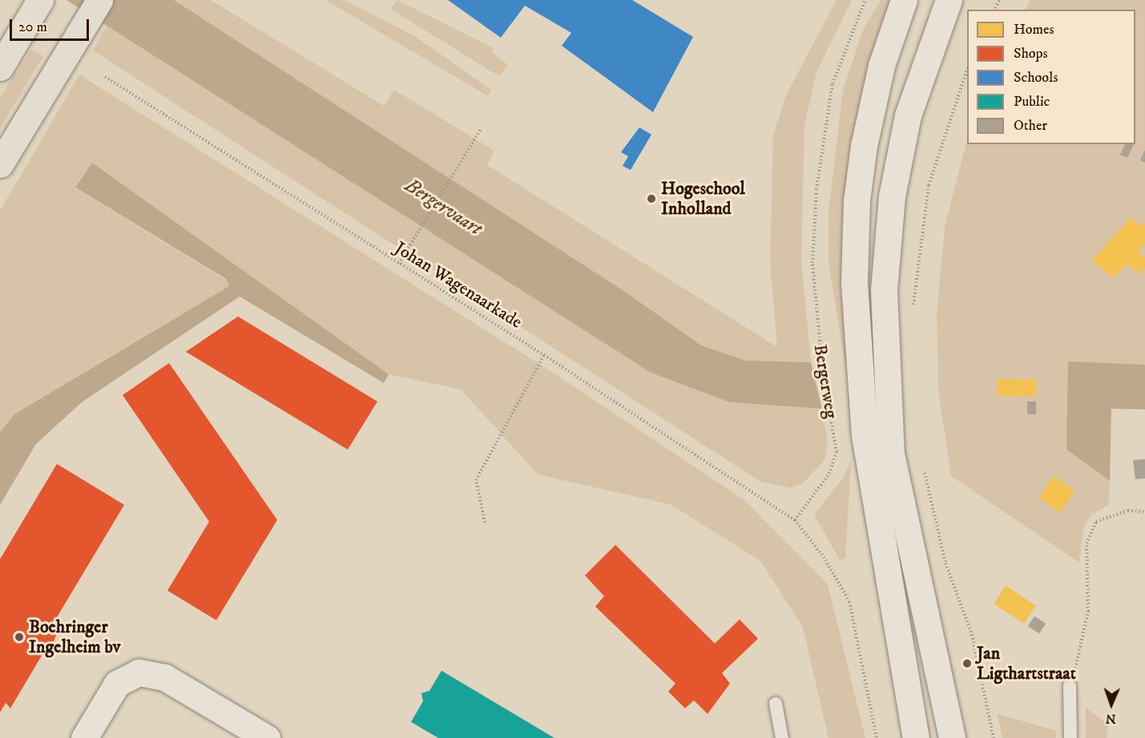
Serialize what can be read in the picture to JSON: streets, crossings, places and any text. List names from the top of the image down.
{
  "streets": {
    "main road": ["Bergerweg"],
    "path": ["Johan Wagenaarkade"]
  },
  "crossings": [
    ["Johan Wagenaarkade", "Bergerweg"]
  ],
  "water": ["Bergervaart"],
  "places": ["Hogeschool Inholland", "Boehringer Ingelheim bv", "Jan Ligthartstraat"],
  "legend": [
    "Homes",
    "Shops",
    "Schools",
    "Public",
    "Other"
  ],
  "scale_bar": "20 m",
  "north": "bottom"
}
